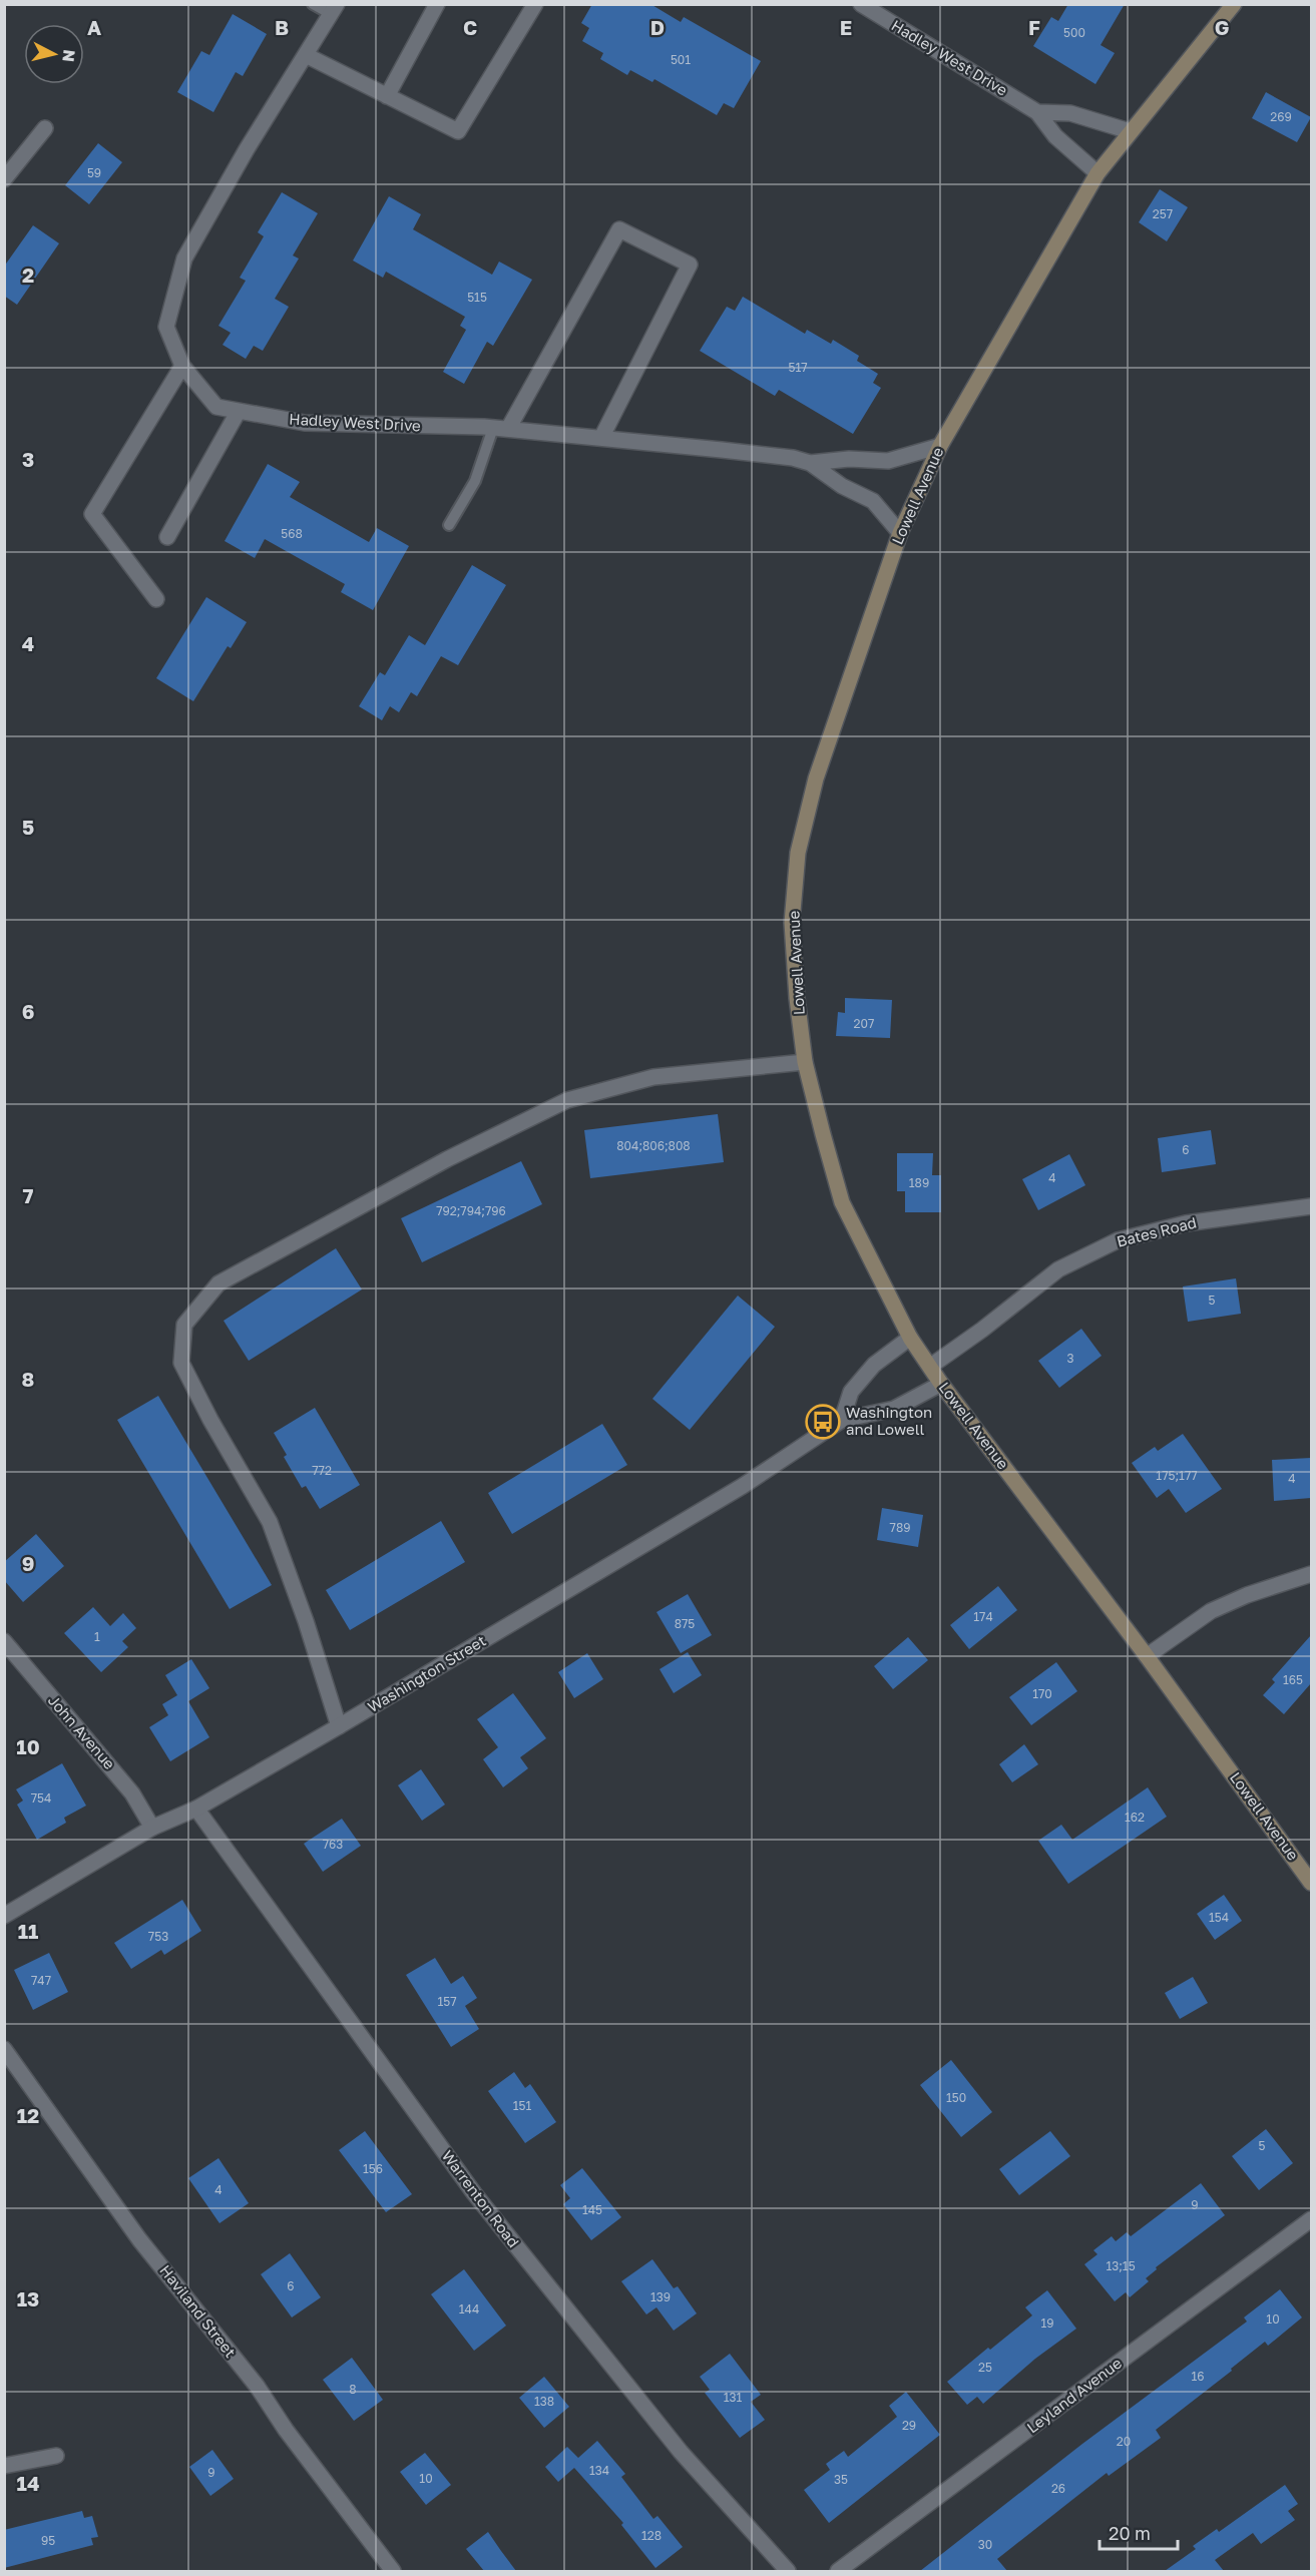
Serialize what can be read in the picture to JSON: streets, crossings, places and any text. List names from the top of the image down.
{
  "streets": {
    "main road": ["Lowell Avenue"],
    "street": [
      "Hadley West Drive",
      "Bates Road",
      "Washington Street",
      "John Avenue",
      "Warrenton Road",
      "Haviland Street",
      "Leyland Avenue"
    ]
  },
  "crossings": [
    ["Hadley West Drive", "Lowell Avenue"],
    ["Lowell Avenue", "Bates Road"],
    ["Lowell Avenue", "Washington Street"],
    ["Washington Street", "John Avenue"],
    ["Washington Street", "Warrenton Road"]
  ],
  "places": {
    "bus stop": ["Washington and Lowell"]
  },
  "house_numbers": [
    "500",
    "501",
    "269",
    "59",
    "257",
    "515",
    "517",
    "568",
    "207",
    "804;806;808",
    "6",
    "4",
    "189",
    "792;794;796",
    "5",
    "3",
    "772",
    "175;177",
    "4",
    "789",
    "174",
    "875",
    "1",
    "165",
    "170",
    "754",
    "162",
    "763",
    "154",
    "753",
    "747",
    "157",
    "150",
    "151",
    "5",
    "156",
    "4",
    "9",
    "145",
    "13;15",
    "6",
    "139",
    "144",
    "10",
    "19",
    "25",
    "16",
    "8",
    "131",
    "138",
    "29",
    "20",
    "134",
    "9",
    "10",
    "35",
    "26",
    "128",
    "95",
    "30"
  ],
  "scale_bar": "20 m",
  "north": "right",
  "grid": {
    "columns": [
      "A",
      "B",
      "C",
      "D",
      "E",
      "F",
      "G"
    ],
    "rows": [
      "2",
      "3",
      "4",
      "5",
      "6",
      "7",
      "8",
      "9",
      "10",
      "11",
      "12",
      "13",
      "14"
    ]
  }
}
